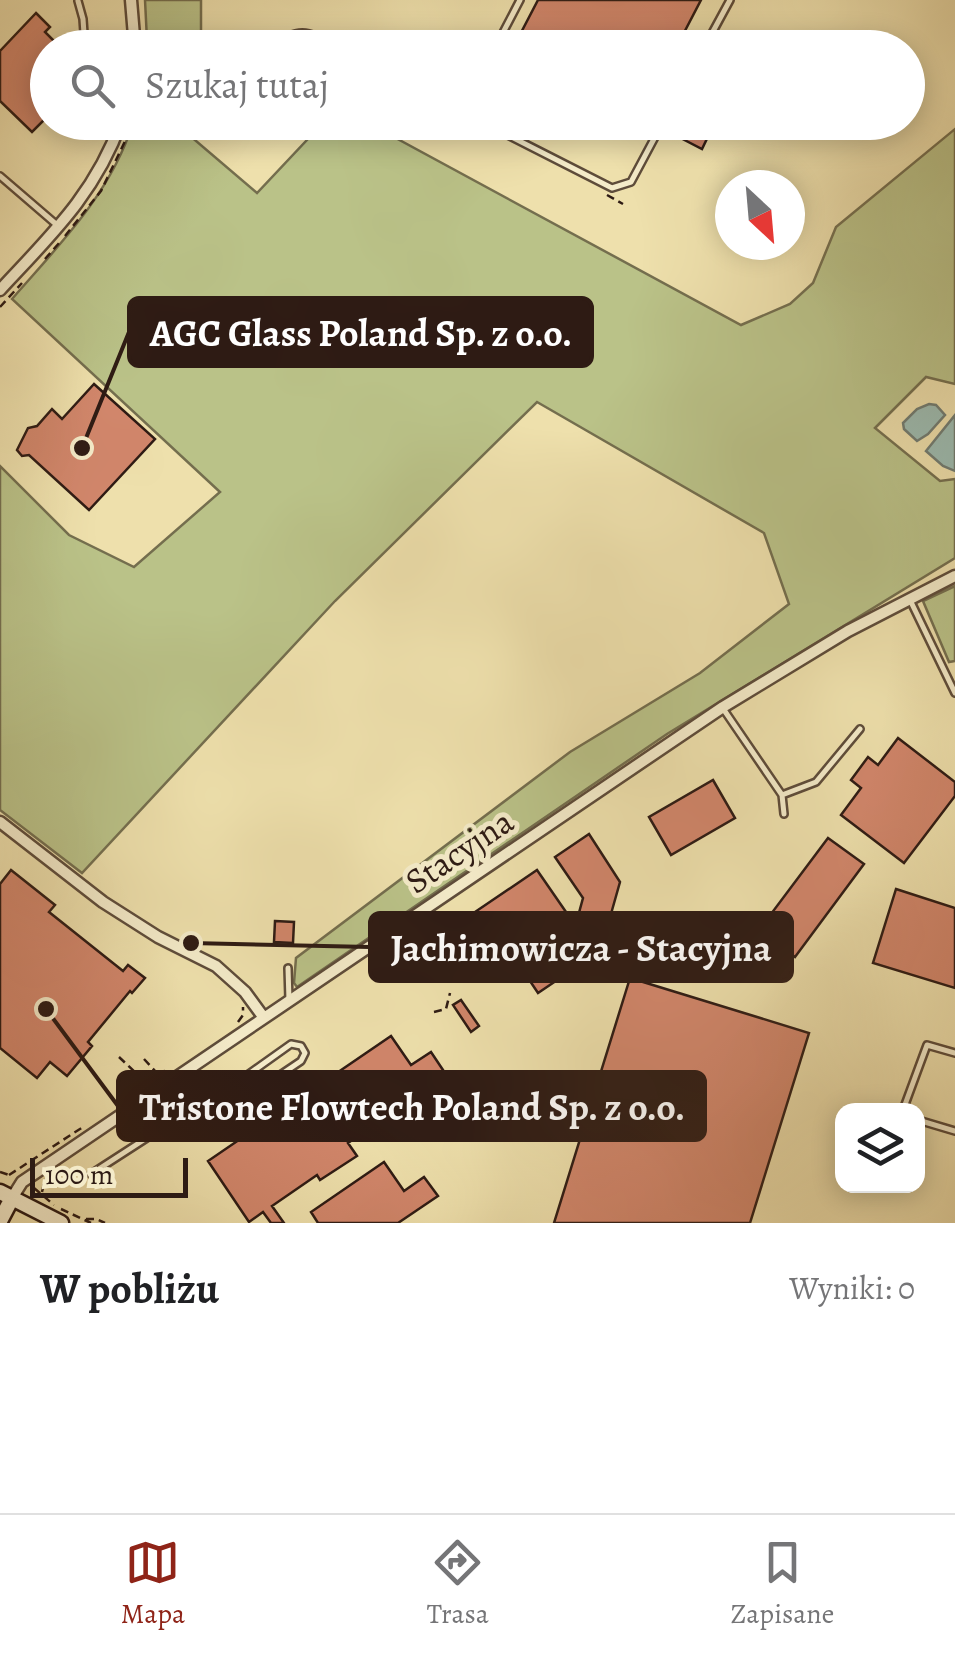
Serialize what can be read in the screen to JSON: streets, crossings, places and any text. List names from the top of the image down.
{
  "streets": {
    "street": ["Stacyjna"]
  },
  "places": ["AGC Glass Poland Sp. z o.o.", "Jachimowicza - Stacyjna", "Tristone Flowtech Poland Sp. z o.o."],
  "scale_bar": "100 m",
  "north": "bottom right",
  "page": {
    "search": "Szukaj tutaj",
    "scale": "100 m",
    "heading": ["W pobliżu", "Wyniki: 0"],
    "nav": ["Mapa", "Trasa", "Zapisane"]
  }
}
